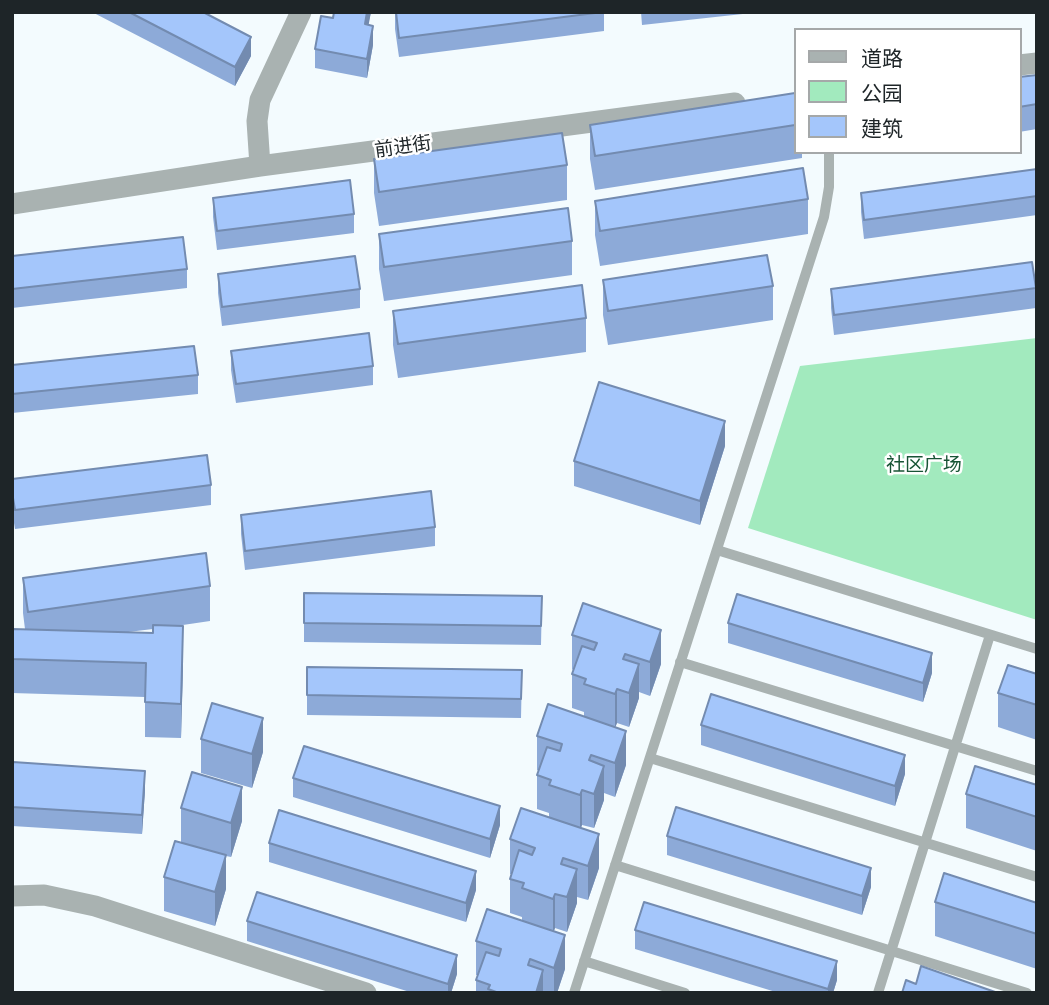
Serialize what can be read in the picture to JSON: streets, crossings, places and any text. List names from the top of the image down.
{
  "streets": {
    "street": ["前进街"]
  },
  "parks": ["社区广场"],
  "legend": ["道路", "公园", "建筑"]
}
